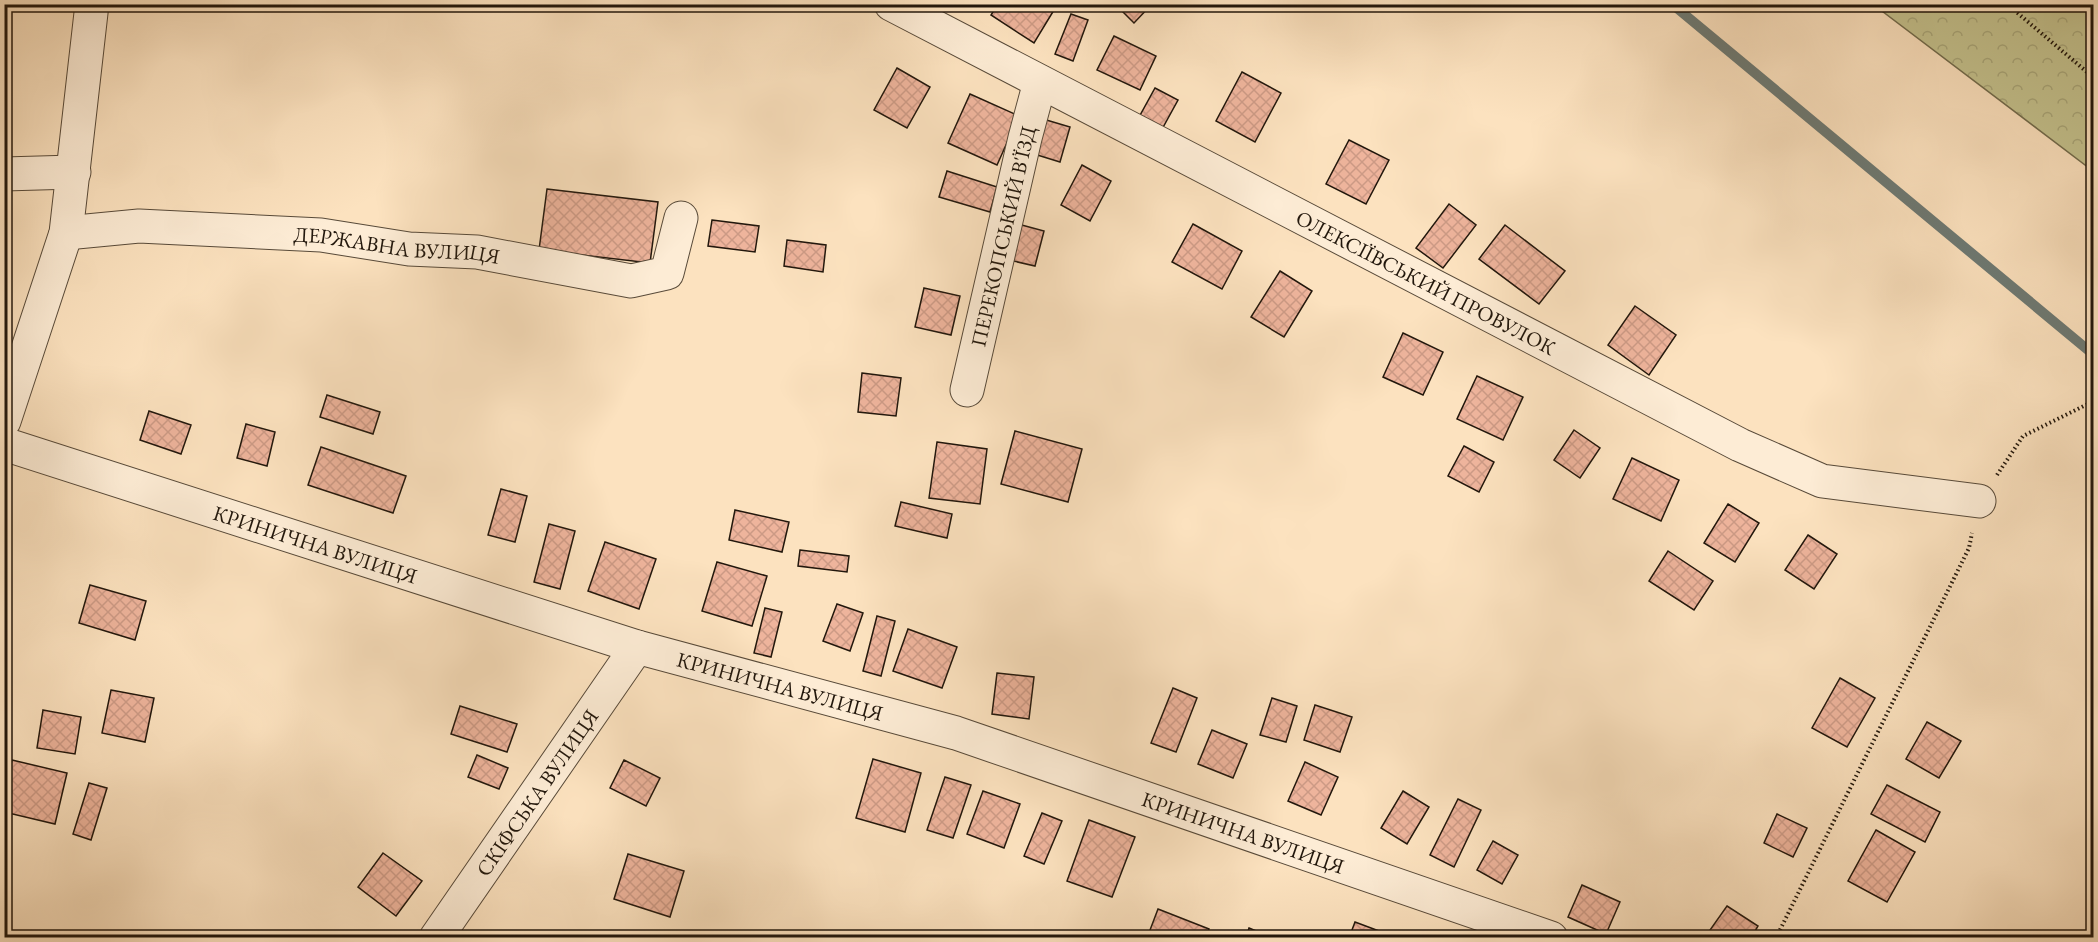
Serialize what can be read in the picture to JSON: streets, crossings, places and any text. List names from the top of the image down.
{
  "streets": {
    "street": [
      "ПЕРЕКОПСЬКИЙ В'ЇЗД",
      "ДЕРЖАВНА ВУЛИЦЯ",
      "ОЛЕКСІЇВСЬКИЙ ПРОВУЛОК",
      "КРИНИЧНА ВУЛИЦЯ",
      "СКІФСЬКА ВУЛИЦЯ"
    ]
  },
  "crossings": [
    ["ПЕРЕКОПСЬКИЙ В'ЇЗД", "ОЛЕКСІЇВСЬКИЙ ПРОВУЛОК"],
    ["КРИНИЧНА ВУЛИЦЯ", "СКІФСЬКА ВУЛИЦЯ"]
  ]
}
